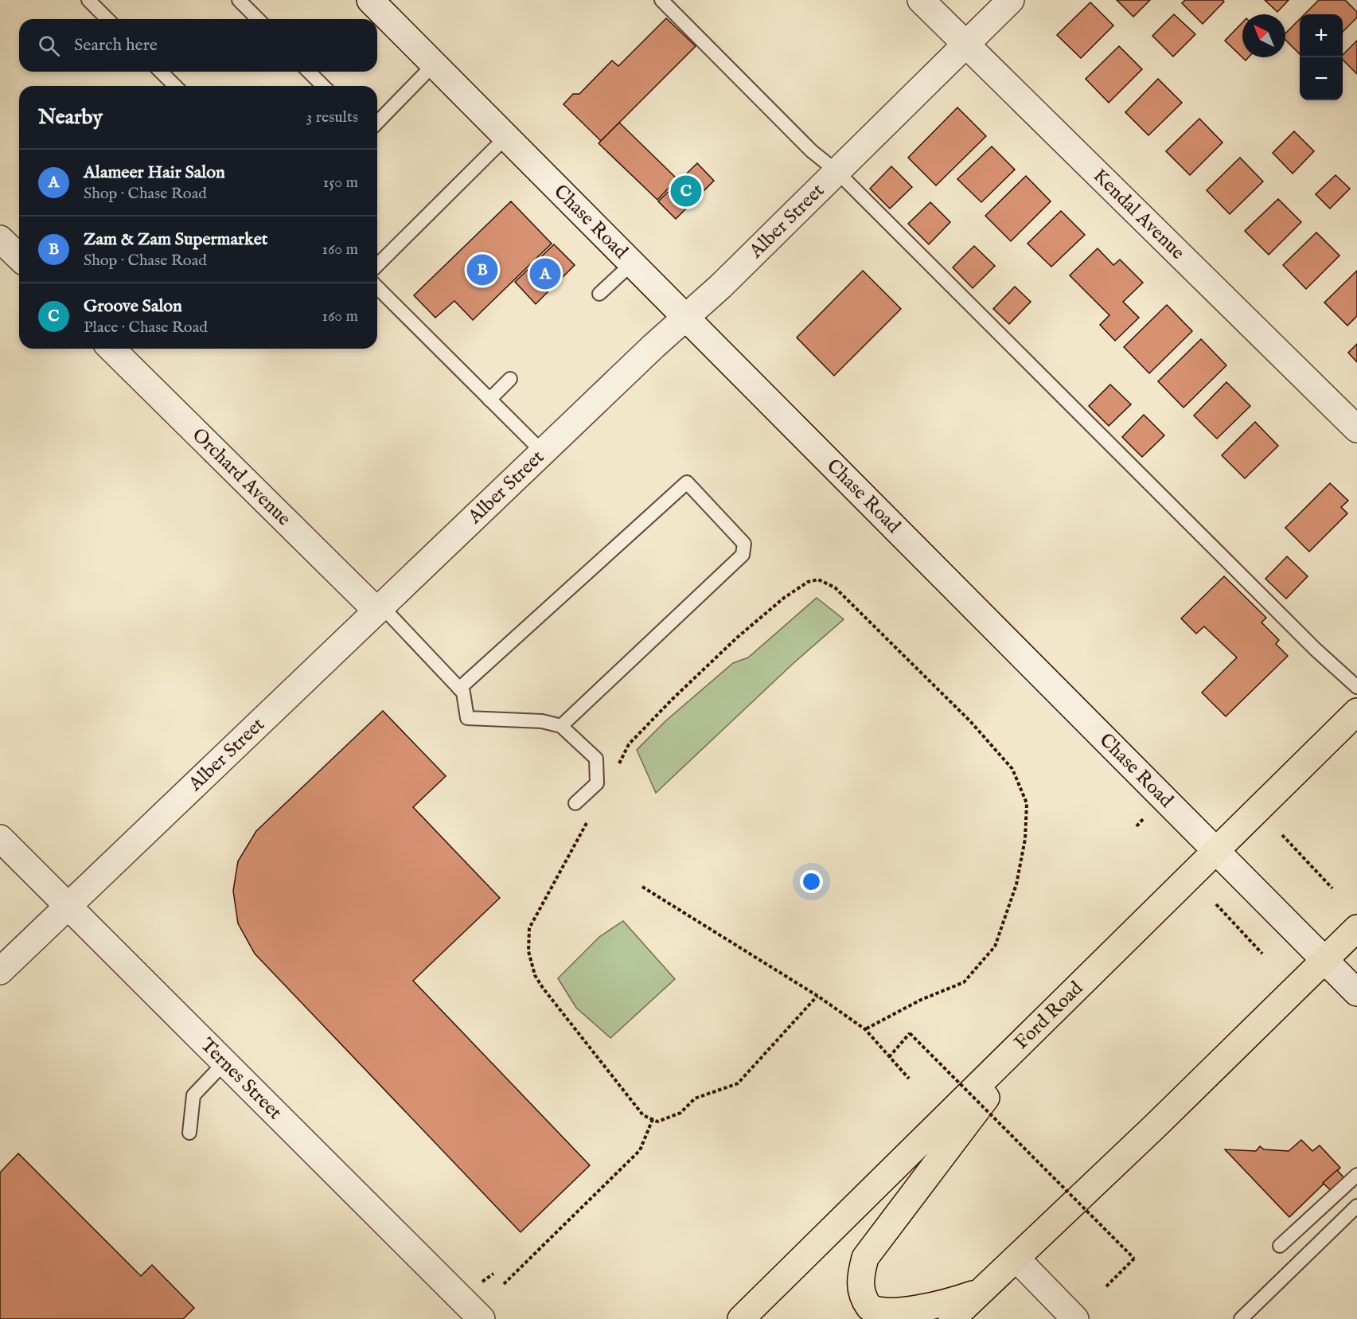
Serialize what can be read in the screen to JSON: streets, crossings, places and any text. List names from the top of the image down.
{
  "streets": {
    "main road": ["Ford Road"],
    "street": [
      "Kendal Avenue",
      "Alber Street",
      "Chase Road",
      "Orchard Avenue",
      "Ternes Street"
    ]
  },
  "crossings": [
    ["Kendal Avenue", "Alber Street"],
    ["Alber Street", "Chase Road"],
    ["Alber Street", "Orchard Avenue"],
    ["Alber Street", "Ternes Street"],
    ["Chase Road", "Ford Road"]
  ],
  "north": "top left",
  "page": {
    "map_buttons": ["+", "−"],
    "search": "Search here",
    "heading": ["Nearby", "3 results"],
    "list": [
      {
        "mark": "A",
        "name": "Alameer Hair Salon",
        "note": "Shop · Chase Road",
        "value": "150 m"
      },
      {
        "mark": "B",
        "name": "Zam & Zam Supermarket",
        "note": "Shop · Chase Road",
        "value": "160 m"
      },
      {
        "mark": "C",
        "name": "Groove Salon",
        "note": "Place · Chase Road",
        "value": "160 m"
      }
    ],
    "pins": ["C", "B", "A"]
  }
}
